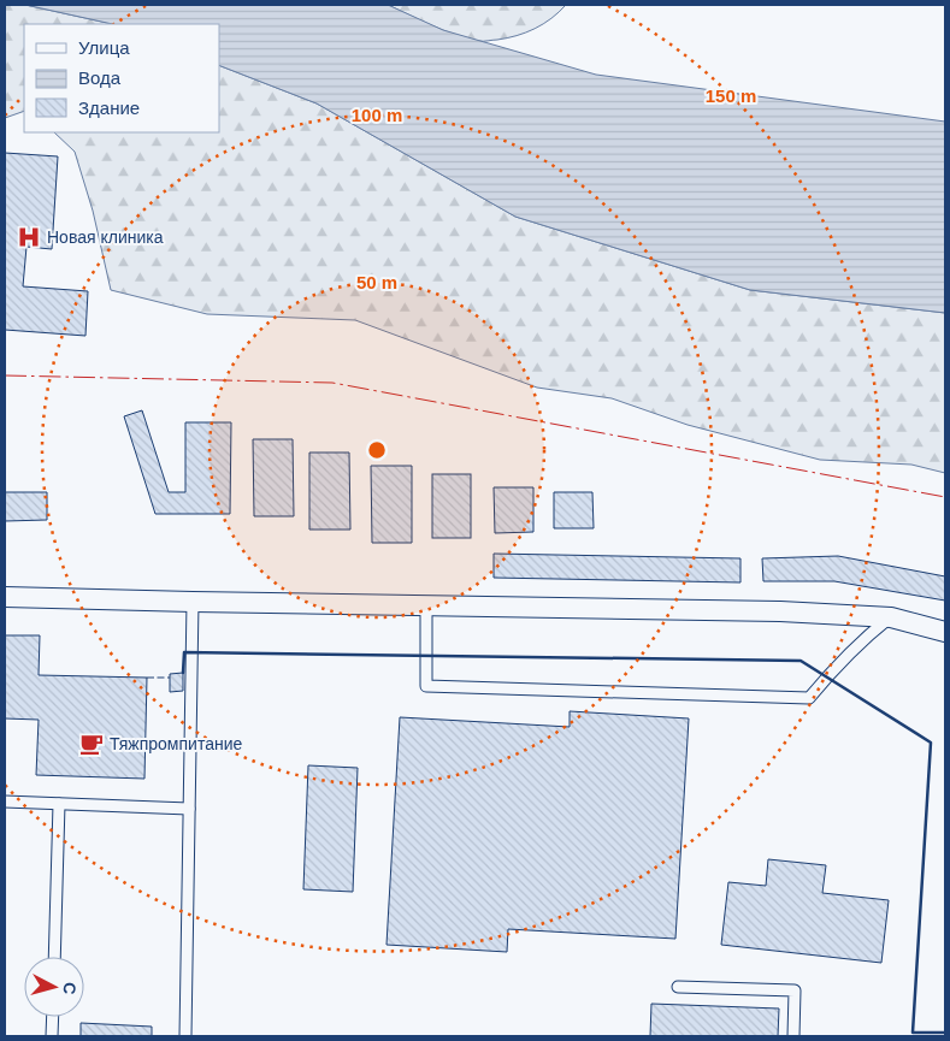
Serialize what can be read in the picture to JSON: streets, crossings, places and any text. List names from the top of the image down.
{
  "places": {
    "hospital": ["Новая клиника"],
    "cafe": ["Тяжпромпитание"]
  },
  "legend": ["Улица", "Вода", "Здание"],
  "north": "right",
  "rings": ["150 m", "100 m", "50 m"]
}
